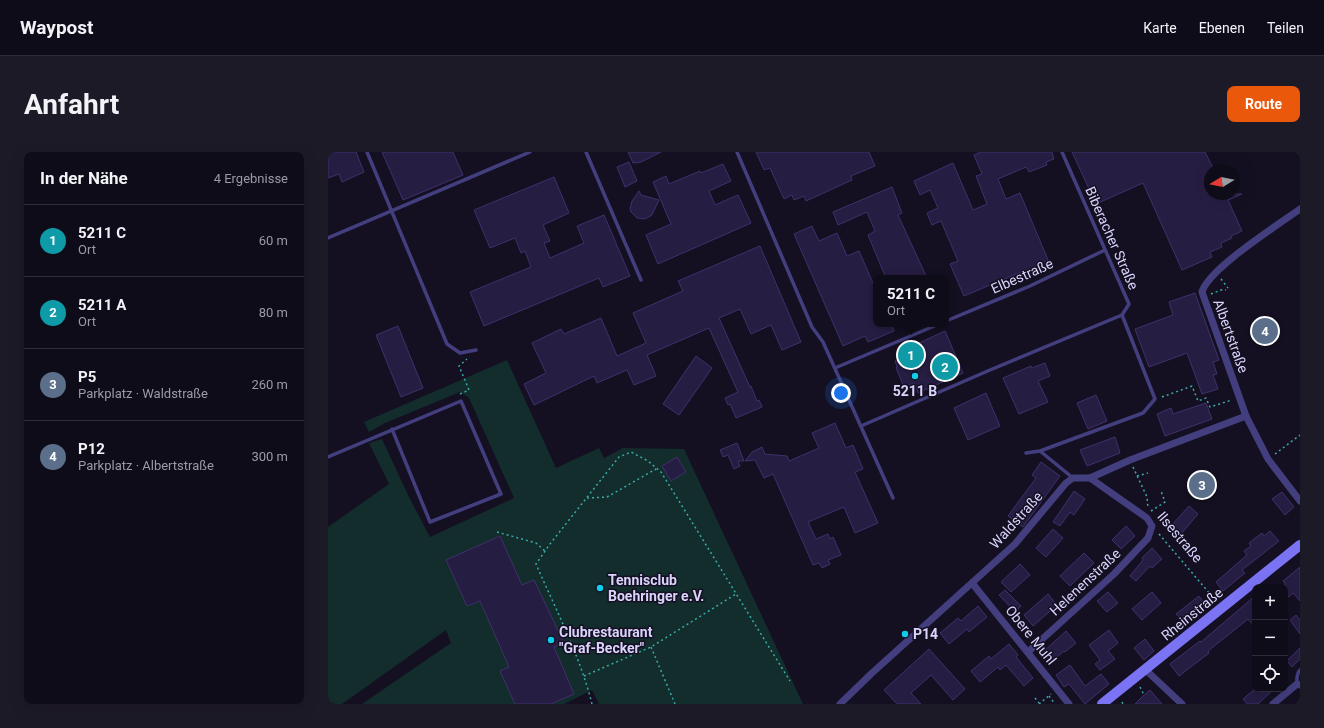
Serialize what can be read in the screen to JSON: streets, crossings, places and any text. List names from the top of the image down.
{
  "streets": {
    "main road": ["Rheinstraße"],
    "street": [
      "Albertstraße",
      "Waldstraße",
      "Ilsestraße",
      "Helenenstraße",
      "Obere Muhl"
    ],
    "lane": ["Biberacher Straße", "Elbestraße"]
  },
  "crossings": [
    ["Biberacher Straße", "Elbestraße"],
    ["Waldstraße", "Obere Muhl"],
    ["Ilsestraße", "Helenenstraße"],
    ["Ilsestraße", "Rheinstraße"],
    ["Helenenstraße", "Obere Muhl"]
  ],
  "places": [
    "5211 B",
    "Tennisclub Boehringer e.V.",
    "P14",
    "Clubrestaurant \"Graf-Becker\""
  ],
  "north": "left",
  "page": {
    "header": "Waypost",
    "nav": ["Karte", "Ebenen", "Teilen"],
    "buttons": "Route",
    "title": "Anfahrt",
    "heading": ["In der Nähe", "4 Ergebnisse"],
    "list": [
      {
        "mark": "1",
        "name": "5211 C",
        "note": "Ort",
        "value": "60 m"
      },
      {
        "mark": "2",
        "name": "5211 A",
        "note": "Ort",
        "value": "80 m"
      },
      {
        "mark": "3",
        "name": "P5",
        "note": "Parkplatz · Waldstraße",
        "value": "260 m"
      },
      {
        "mark": "4",
        "name": "P12",
        "note": "Parkplatz · Albertstraße",
        "value": "300 m"
      }
    ],
    "popup": ["5211 C", "Ort"],
    "pins": [
      "4",
      "1",
      "2",
      "3"
    ],
    "map_buttons": ["+", "−"]
  }
}
